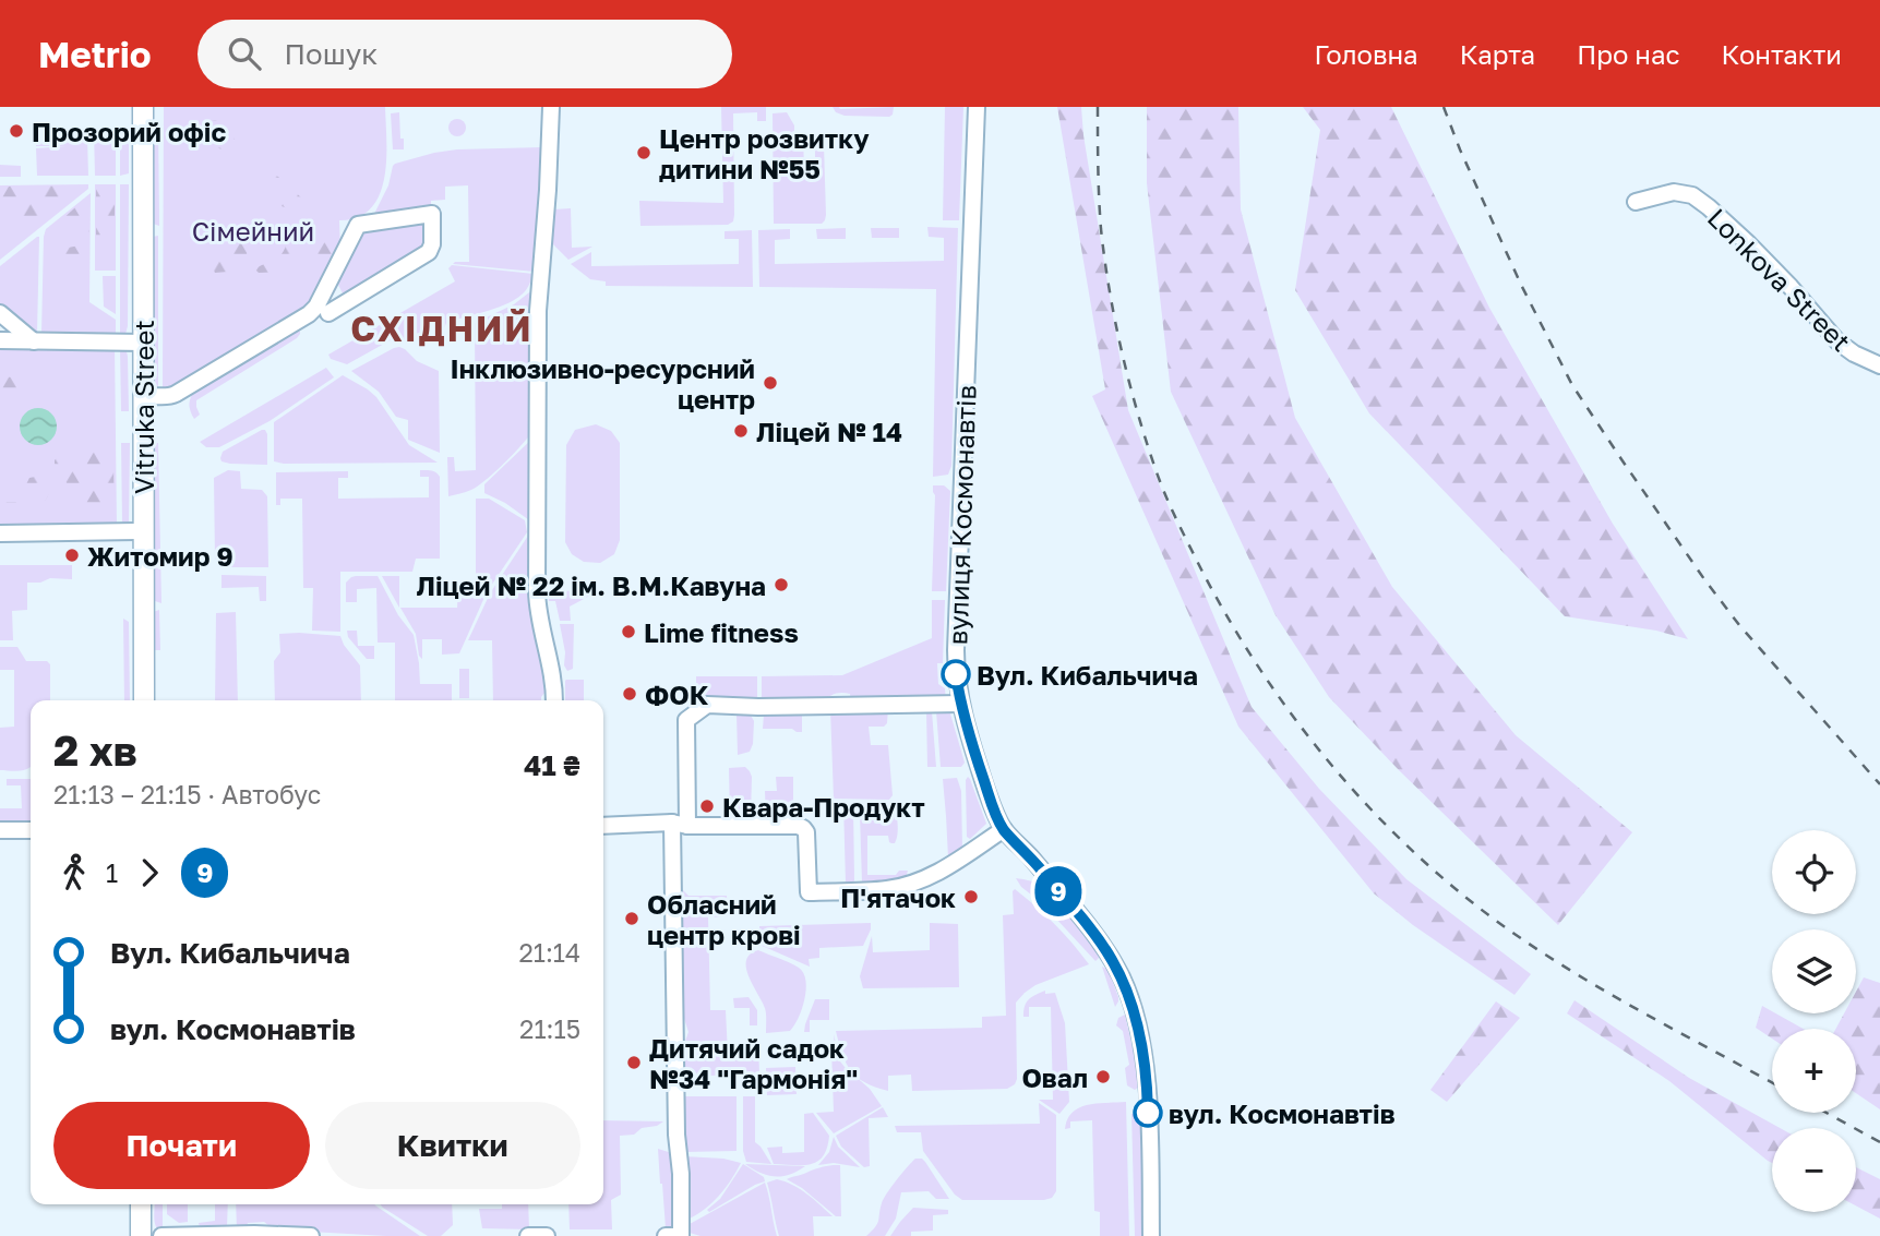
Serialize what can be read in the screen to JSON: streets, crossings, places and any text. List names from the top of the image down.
{
  "streets": {
    "main road": ["Vitruka Street"],
    "street": ["Lonkova Street", "вулиця Космонавтів"]
  },
  "districts": ["СХІДНИЙ"],
  "parks": ["Сімейний"],
  "places": [
    "Прозорий офіс",
    "Центр розвитку дитини №55",
    "Інклюзивно-ресурсний центр",
    "Ліцей № 14",
    "Житомир 9",
    "Ліцей № 22 ім. В.М.Кавуна",
    "Lime fitness",
    "Вул. Кибальчича",
    "ФОК",
    "Квара-Продукт",
    "П'ятачок",
    "Обласний центр крові",
    "Дитячий садок №34 \"Гармонія\"",
    "Овал",
    "вул. Космонавтів"
  ],
  "lines": ["bus line 9"],
  "page": {
    "header": "Metrio",
    "search": "Пошук",
    "nav": [
      "Головна",
      "Карта",
      "Про нас",
      "Контакти"
    ],
    "on_map": "9",
    "heading": ["2 хв", "21:13 – 21:15 · Автобус", "41 ₴"],
    "map_buttons": ["+", "−"],
    "legs": ["1", "9"],
    "list": [
      {
        "name": "Вул. Кибальчича",
        "value": "21:14"
      },
      {
        "name": "вул. Космонавтів",
        "value": "21:15"
      }
    ],
    "buttons": ["Почати", "Квитки"]
  }
}
